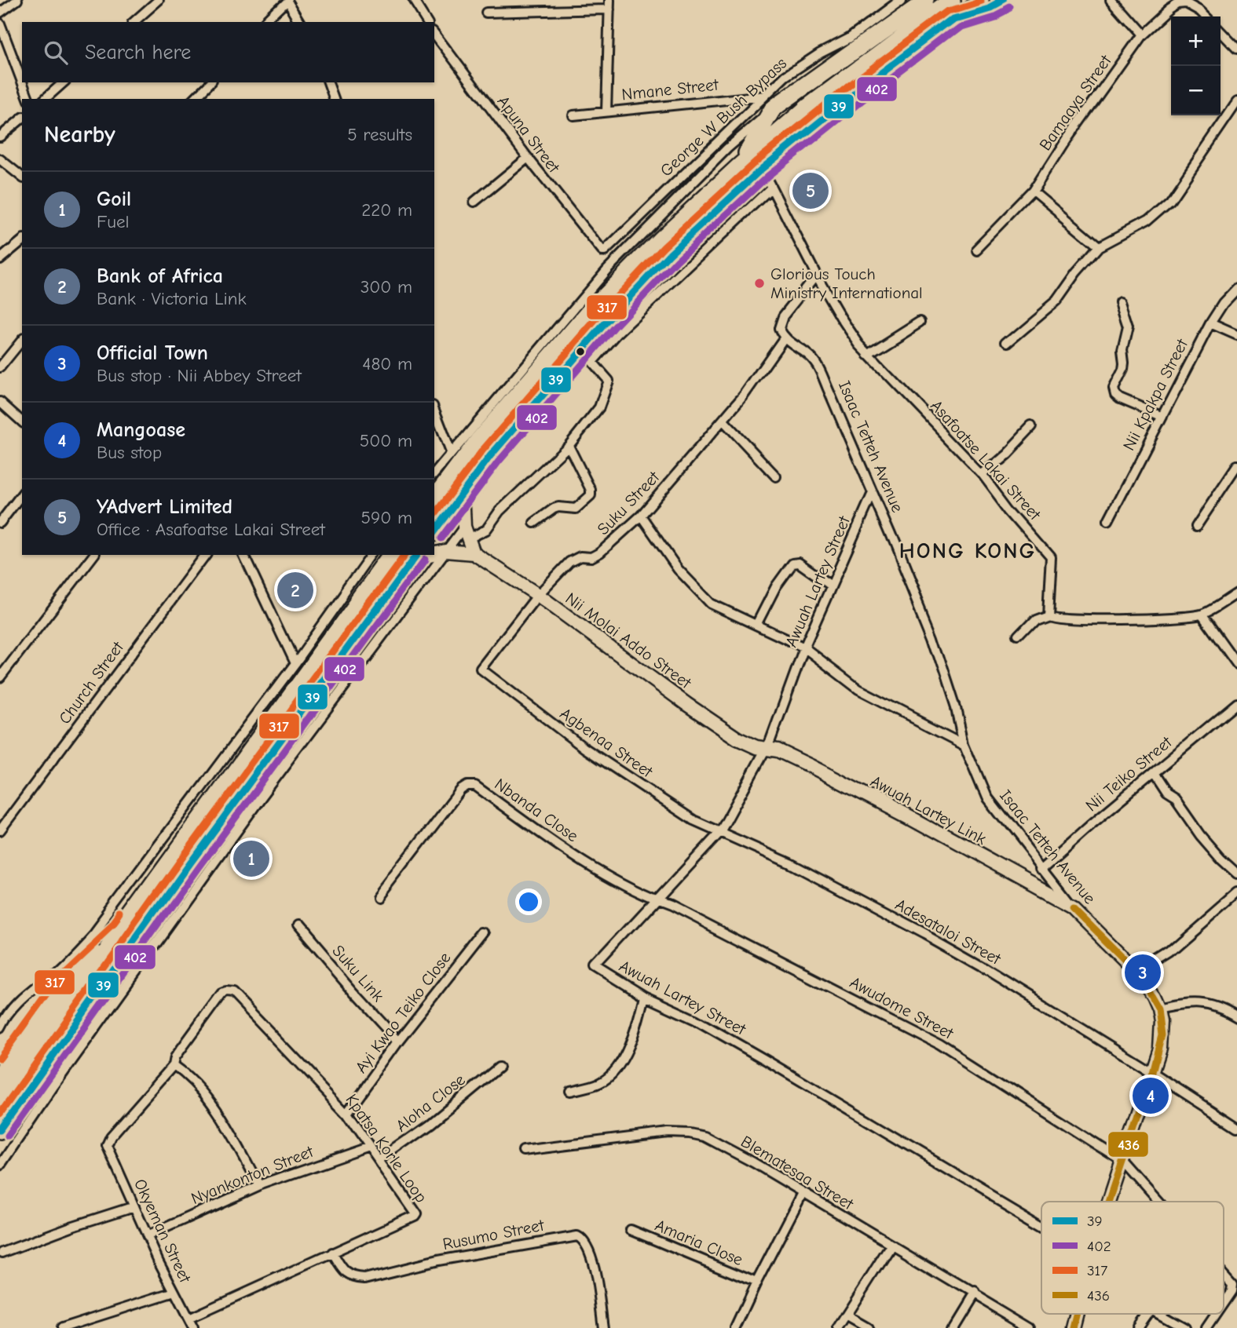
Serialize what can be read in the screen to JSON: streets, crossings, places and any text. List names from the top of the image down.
{
  "streets": {
    "street": [
      "Nmane Street",
      "Bamaaya Street",
      "George W Bush Bypass",
      "Apuna Street",
      "Nii Kpakpa Street",
      "Isaac Tetteh Avenue",
      "Asafoatse Lakai Street",
      "Suku Street",
      "Awuah Lartey Street",
      "Nii Molai Addo Street",
      "Church Street",
      "Agbenaa Street",
      "Nii Teiko Street",
      "Nbanda Close",
      "Awuah Lartey Link",
      "Adesataloi Street",
      "Suku Link",
      "Awudome Street",
      "Ayi Kwao Teiko Close",
      "Aloha Close",
      "Kpatsa Korle Loop",
      "Blematesaa Street",
      "Nyankonton Street",
      "Okyeman Street",
      "Rusumo Street",
      "Amaria Close"
    ]
  },
  "crossings": [
    ["Nmane Street", "George W Bush Bypass"],
    ["George W Bush Bypass", "Apuna Street"],
    ["Isaac Tetteh Avenue", "Suku Street"],
    ["Isaac Tetteh Avenue", "Awuah Lartey Street"],
    ["Isaac Tetteh Avenue", "Nii Teiko Street"],
    ["Isaac Tetteh Avenue", "Awuah Lartey Link"],
    ["Isaac Tetteh Avenue", "Adesataloi Street"],
    ["Isaac Tetteh Avenue", "Awudome Street"],
    ["Suku Street", "Nii Molai Addo Street"],
    ["Suku Street", "Agbenaa Street"],
    ["Awuah Lartey Street", "Nii Molai Addo Street"],
    ["Awuah Lartey Street", "Agbenaa Street"],
    ["Awuah Lartey Street", "Nbanda Close"],
    ["Awuah Lartey Street", "Awuah Lartey Link"],
    ["Awuah Lartey Street", "Adesataloi Street"],
    ["Awuah Lartey Street", "Awudome Street"],
    ["Nii Molai Addo Street", "Awuah Lartey Link"],
    ["Agbenaa Street", "Adesataloi Street"],
    ["Nbanda Close", "Awudome Street"],
    ["Suku Link", "Ayi Kwao Teiko Close"],
    ["Ayi Kwao Teiko Close", "Kpatsa Korle Loop"],
    ["Aloha Close", "Kpatsa Korle Loop"],
    ["Kpatsa Korle Loop", "Nyankonton Street"],
    ["Kpatsa Korle Loop", "Okyeman Street"],
    ["Kpatsa Korle Loop", "Rusumo Street"],
    ["Nyankonton Street", "Okyeman Street"]
  ],
  "districts": ["HONG KONG"],
  "places": ["Glorious Touch Ministry International"],
  "lines": [
    "transit line 39",
    "transit line 317",
    "transit line 402",
    "transit line 436"
  ],
  "legend": [
    "39",
    "402",
    "317",
    "436"
  ],
  "page": {
    "map_buttons": ["+", "−"],
    "search": "Search here",
    "heading": ["Nearby", "5 results"],
    "pins": [
      "5",
      "2",
      "1",
      "3",
      "4"
    ],
    "list": [
      {
        "mark": "1",
        "name": "Goil",
        "note": "Fuel",
        "value": "220 m"
      },
      {
        "mark": "2",
        "name": "Bank of Africa",
        "note": "Bank · Victoria Link",
        "value": "300 m"
      },
      {
        "mark": "3",
        "name": "Official Town",
        "note": "Bus stop · Nii Abbey Street",
        "value": "480 m"
      },
      {
        "mark": "4",
        "name": "Mangoase",
        "note": "Bus stop",
        "value": "500 m"
      },
      {
        "mark": "5",
        "name": "YAdvert Limited",
        "note": "Office · Asafoatse Lakai Street",
        "value": "590 m"
      }
    ]
  }
}
